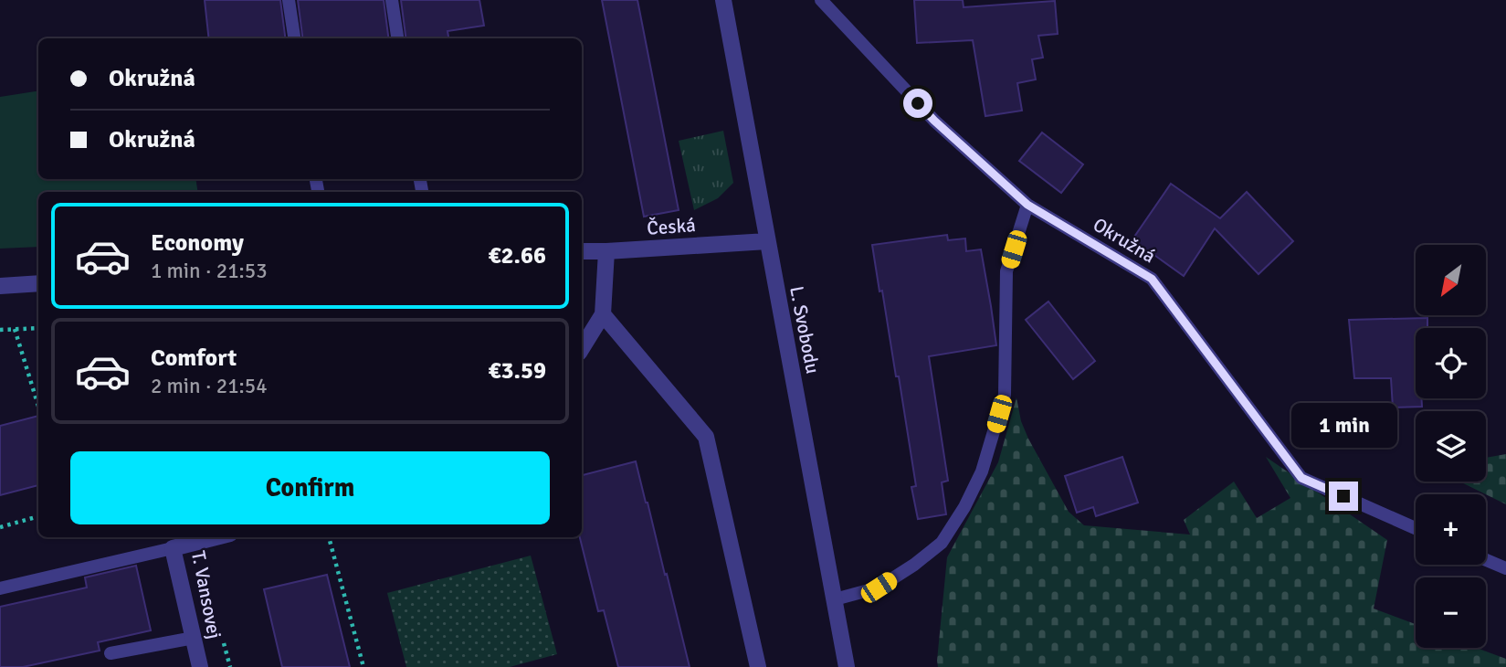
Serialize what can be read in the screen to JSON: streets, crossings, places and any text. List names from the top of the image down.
{
  "streets": {
    "street": ["Česká", "L. Svobodu", "T. Vansovej"],
    "lane": ["Okružná"]
  },
  "crossings": [
    ["Česká", "L. Svobodu"]
  ],
  "north": "bottom left",
  "page": {
    "banner": ["Okružná", "Okružná"],
    "list": [
      {
        "name": "Economy",
        "note": "1 min · 21:53",
        "value": "€2.66"
      },
      {
        "name": "Comfort",
        "note": "2 min · 21:54",
        "value": "€3.59"
      }
    ],
    "map_buttons": ["+", "−"],
    "bubble": "1 min",
    "buttons": "Confirm"
  }
}
